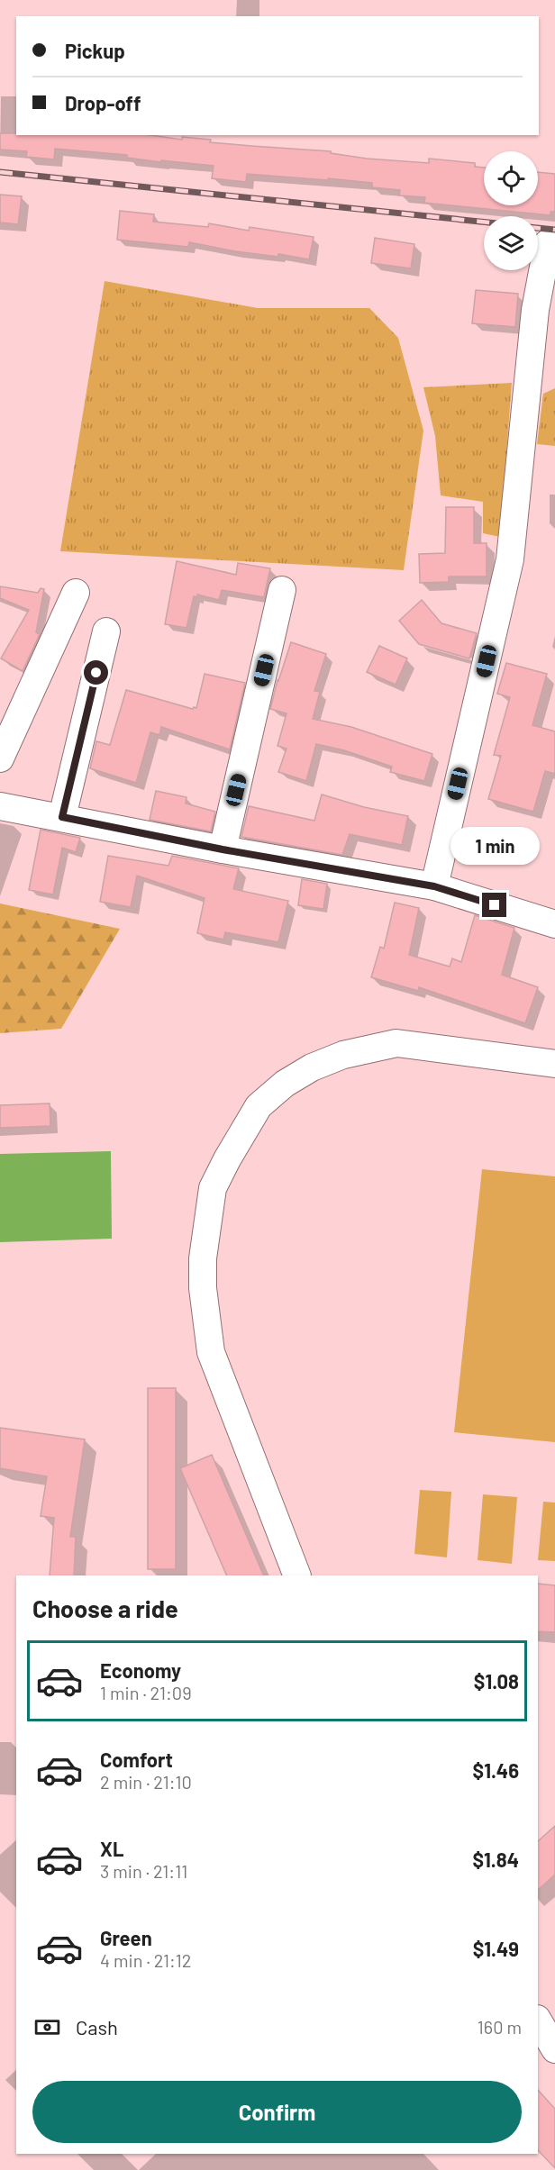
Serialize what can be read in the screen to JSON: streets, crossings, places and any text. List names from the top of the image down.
{
  "page": {
    "banner": ["Pickup", "Drop-off"],
    "bubble": "1 min",
    "heading": "Choose a ride",
    "list": [
      {
        "name": "Economy",
        "note": "1 min · 21:09",
        "value": "$1.08"
      },
      {
        "name": "Comfort",
        "note": "2 min · 21:10",
        "value": "$1.46"
      },
      {
        "name": "XL",
        "note": "3 min · 21:11",
        "value": "$1.84"
      },
      {
        "name": "Green",
        "note": "4 min · 21:12",
        "value": "$1.49"
      }
    ],
    "pay": ["Cash", "160 m"],
    "buttons": "Confirm"
  }
}
